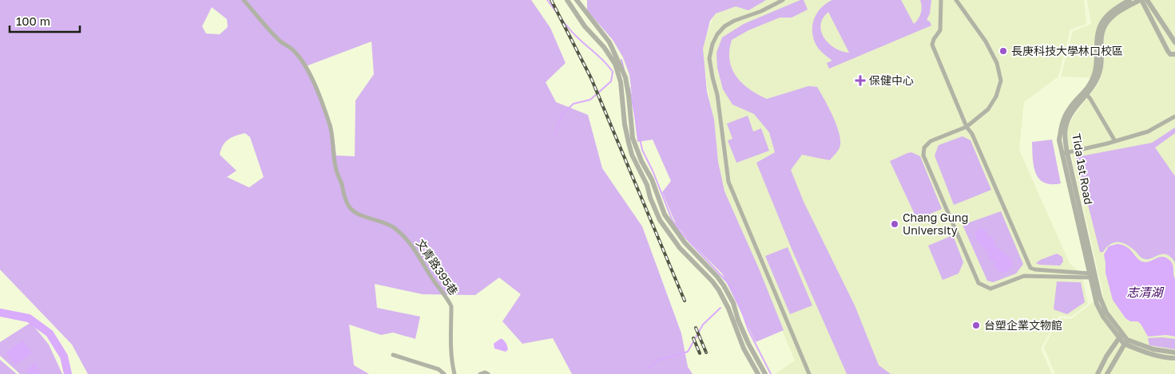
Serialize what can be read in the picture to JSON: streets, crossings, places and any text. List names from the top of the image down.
{
  "streets": {
    "street": ["Tida 1st Road", "文青路395巷"]
  },
  "water": ["志清湖"],
  "places": {
    "other": ["長庚科技大學林口校區", "Chang Gung University", "台塑企業文物館"],
    "health": ["保健中心"]
  },
  "scale_bar": "100 m"
}
